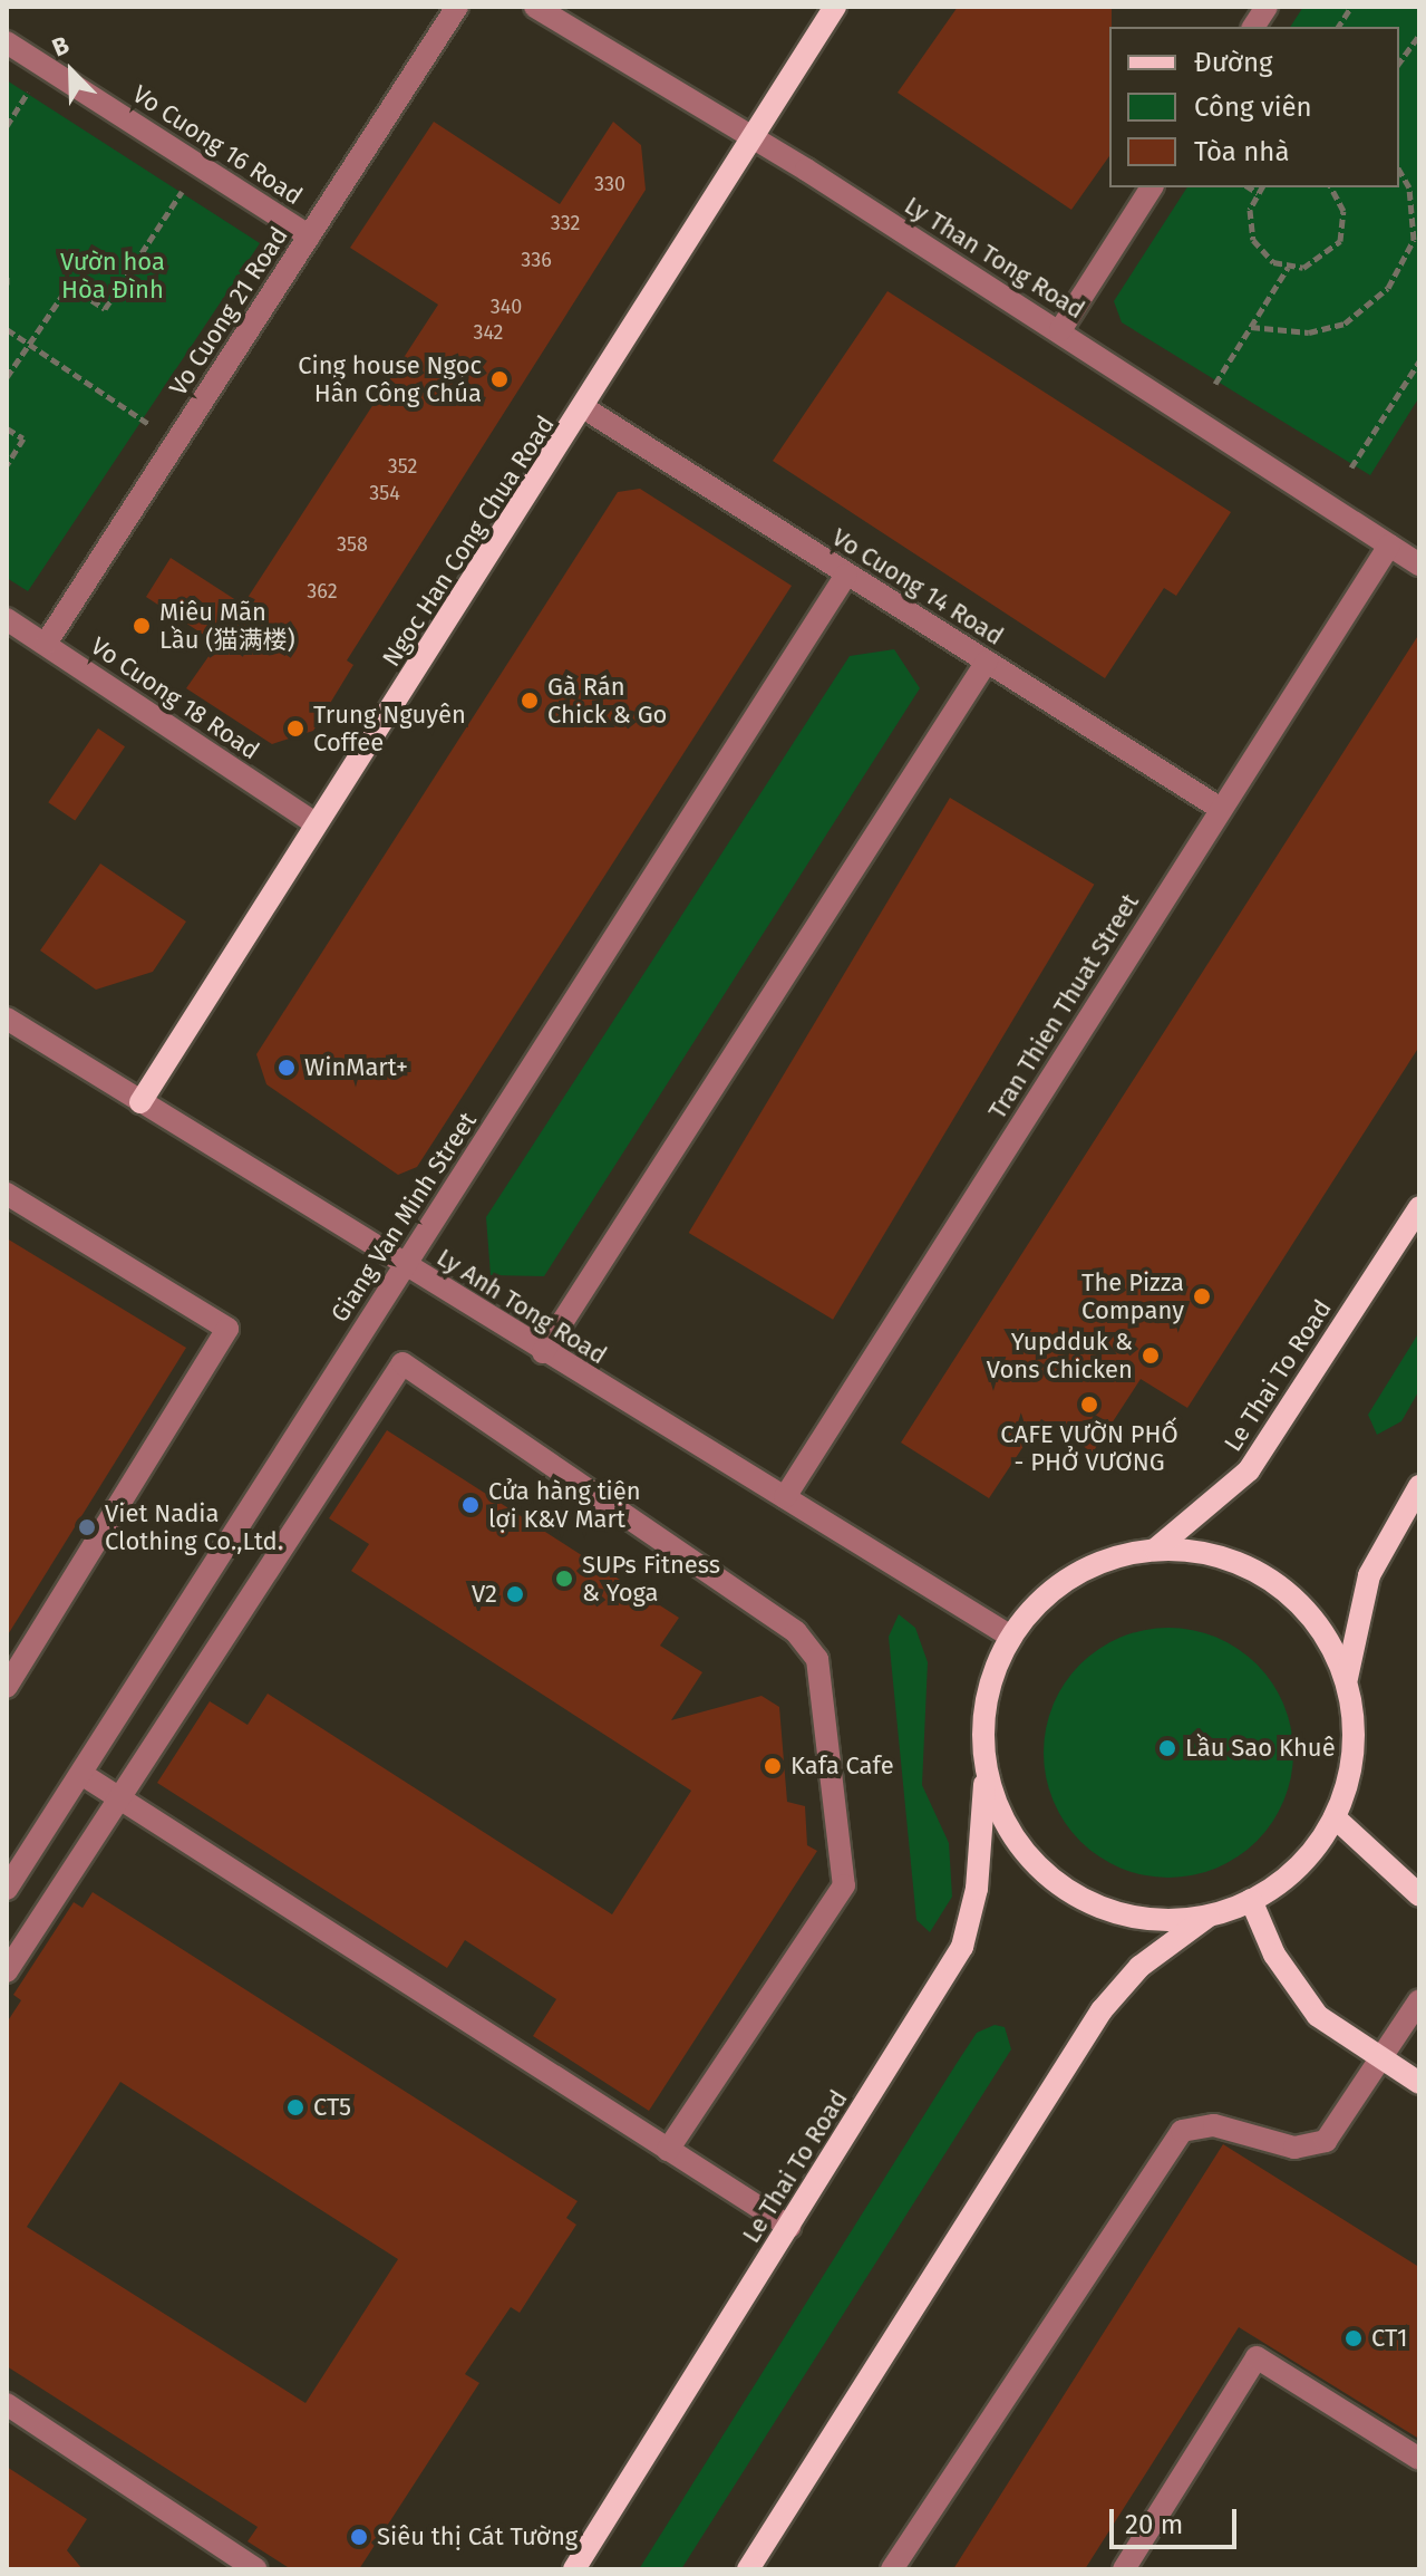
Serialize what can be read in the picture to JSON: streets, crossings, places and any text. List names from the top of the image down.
{
  "streets": {
    "main road": ["Ngoc Han Cong Chua Road", "Le Thai To Road"],
    "street": [
      "Vo Cuong 16 Road",
      "Ly Than Tong Road",
      "Vo Cuong 21 Road",
      "Vo Cuong 14 Road",
      "Vo Cuong 18 Road",
      "Tran Thien Thuat Street",
      "Giang Van Minh Street",
      "Ly Anh Tong Road"
    ]
  },
  "crossings": [
    ["Vo Cuong 16 Road", "Vo Cuong 21 Road"],
    ["Ly Than Tong Road", "Ngoc Han Cong Chua Road"],
    ["Ly Than Tong Road", "Tran Thien Thuat Street"],
    ["Vo Cuong 21 Road", "Vo Cuong 18 Road"],
    ["Ngoc Han Cong Chua Road", "Vo Cuong 14 Road"],
    ["Ngoc Han Cong Chua Road", "Vo Cuong 18 Road"],
    ["Ngoc Han Cong Chua Road", "Ly Anh Tong Road"],
    ["Vo Cuong 14 Road", "Tran Thien Thuat Street"],
    ["Vo Cuong 14 Road", "Giang Van Minh Street"],
    ["Tran Thien Thuat Street", "Ly Anh Tong Road"],
    ["Giang Van Minh Street", "Ly Anh Tong Road"],
    ["Ly Anh Tong Road", "Le Thai To Road"]
  ],
  "parks": ["Vườn hoa Hòa Đình"],
  "places": [
    "Cing house Ngọc Hân Công Chúa",
    "Miêu Mãn Lầu (猫满楼)",
    "Gà Rán Chick & Go",
    "Trung Nguyên Coffee",
    "WinMart+",
    "The Pizza Company",
    "Yupdduk & Vons Chicken",
    "CAFE VƯỜN PHỐ - PHỞ VƯƠNG",
    "Cửa hàng tiện lợi K&V Mart",
    "Viet Nadia Clothing Co.,Ltd.",
    "SUPs Fitness & Yoga",
    "V2",
    "Lầu Sao Khuê",
    "Kafa Cafe",
    "CT5",
    "CT1",
    "Siêu thị Cát Tường"
  ],
  "house_numbers": [
    "330",
    "332",
    "336",
    "340",
    "342",
    "352",
    "354",
    "358",
    "362"
  ],
  "legend": ["Đường", "Công viên", "Tòa nhà"],
  "scale_bar": "20 m",
  "north": "top left"
}
